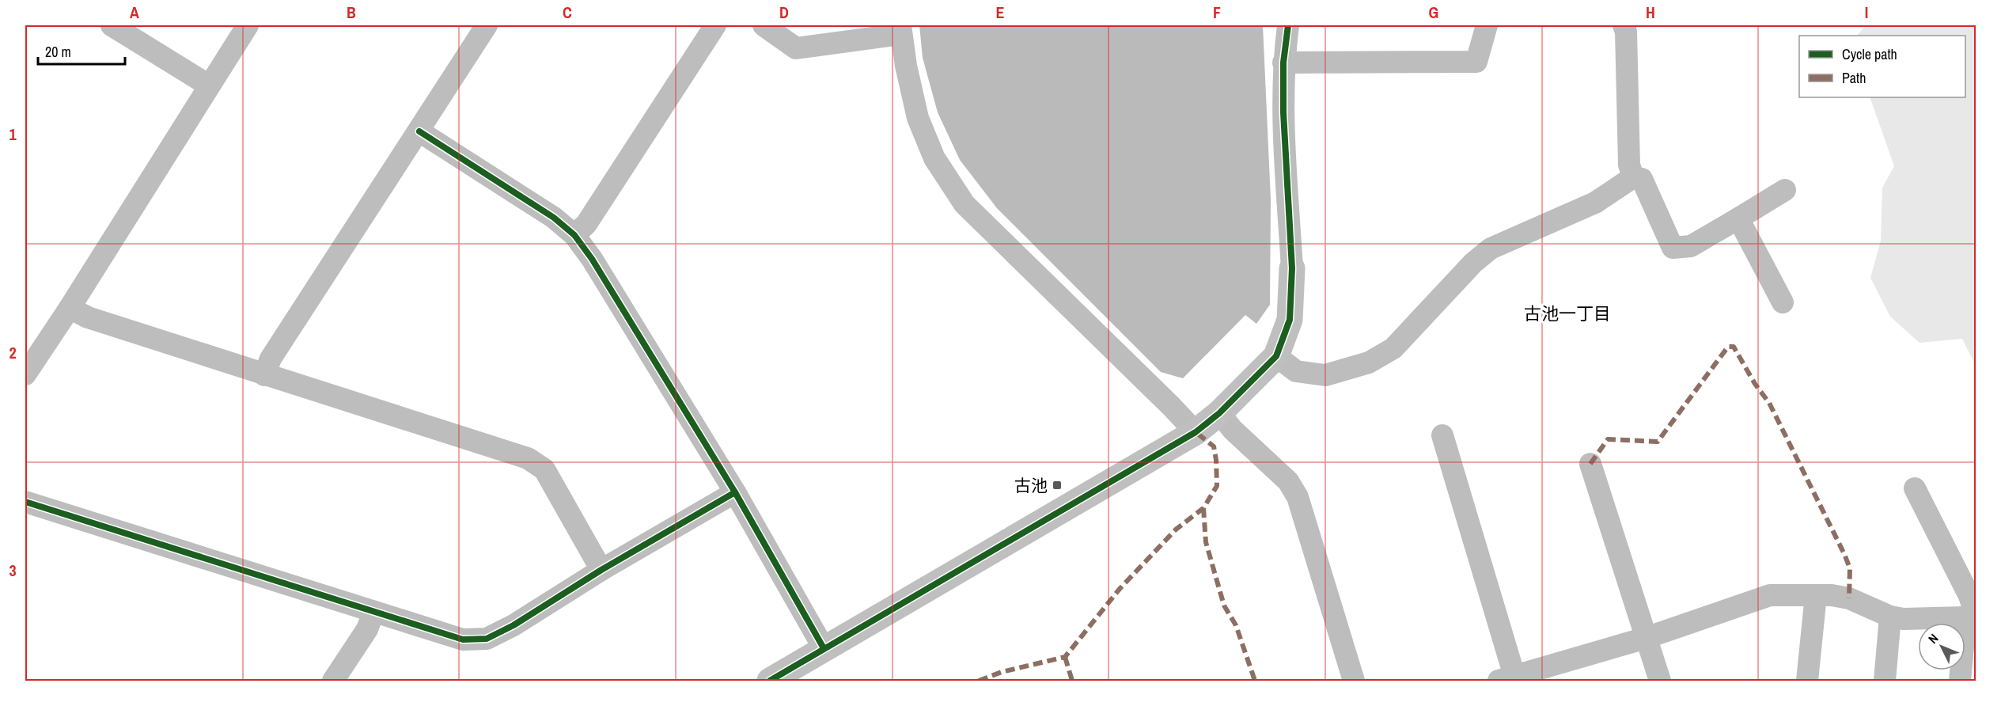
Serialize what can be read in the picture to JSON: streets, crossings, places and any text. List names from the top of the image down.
{
  "districts": ["古池一丁目"],
  "places": {
    "transit": ["古池"]
  },
  "legend": ["Cycle path", "Path"],
  "scale_bar": "20 m",
  "north": "top left",
  "grid": {
    "columns": [
      "A",
      "B",
      "C",
      "D",
      "E",
      "F",
      "G",
      "H",
      "I"
    ],
    "rows": ["1", "2", "3"]
  }
}
